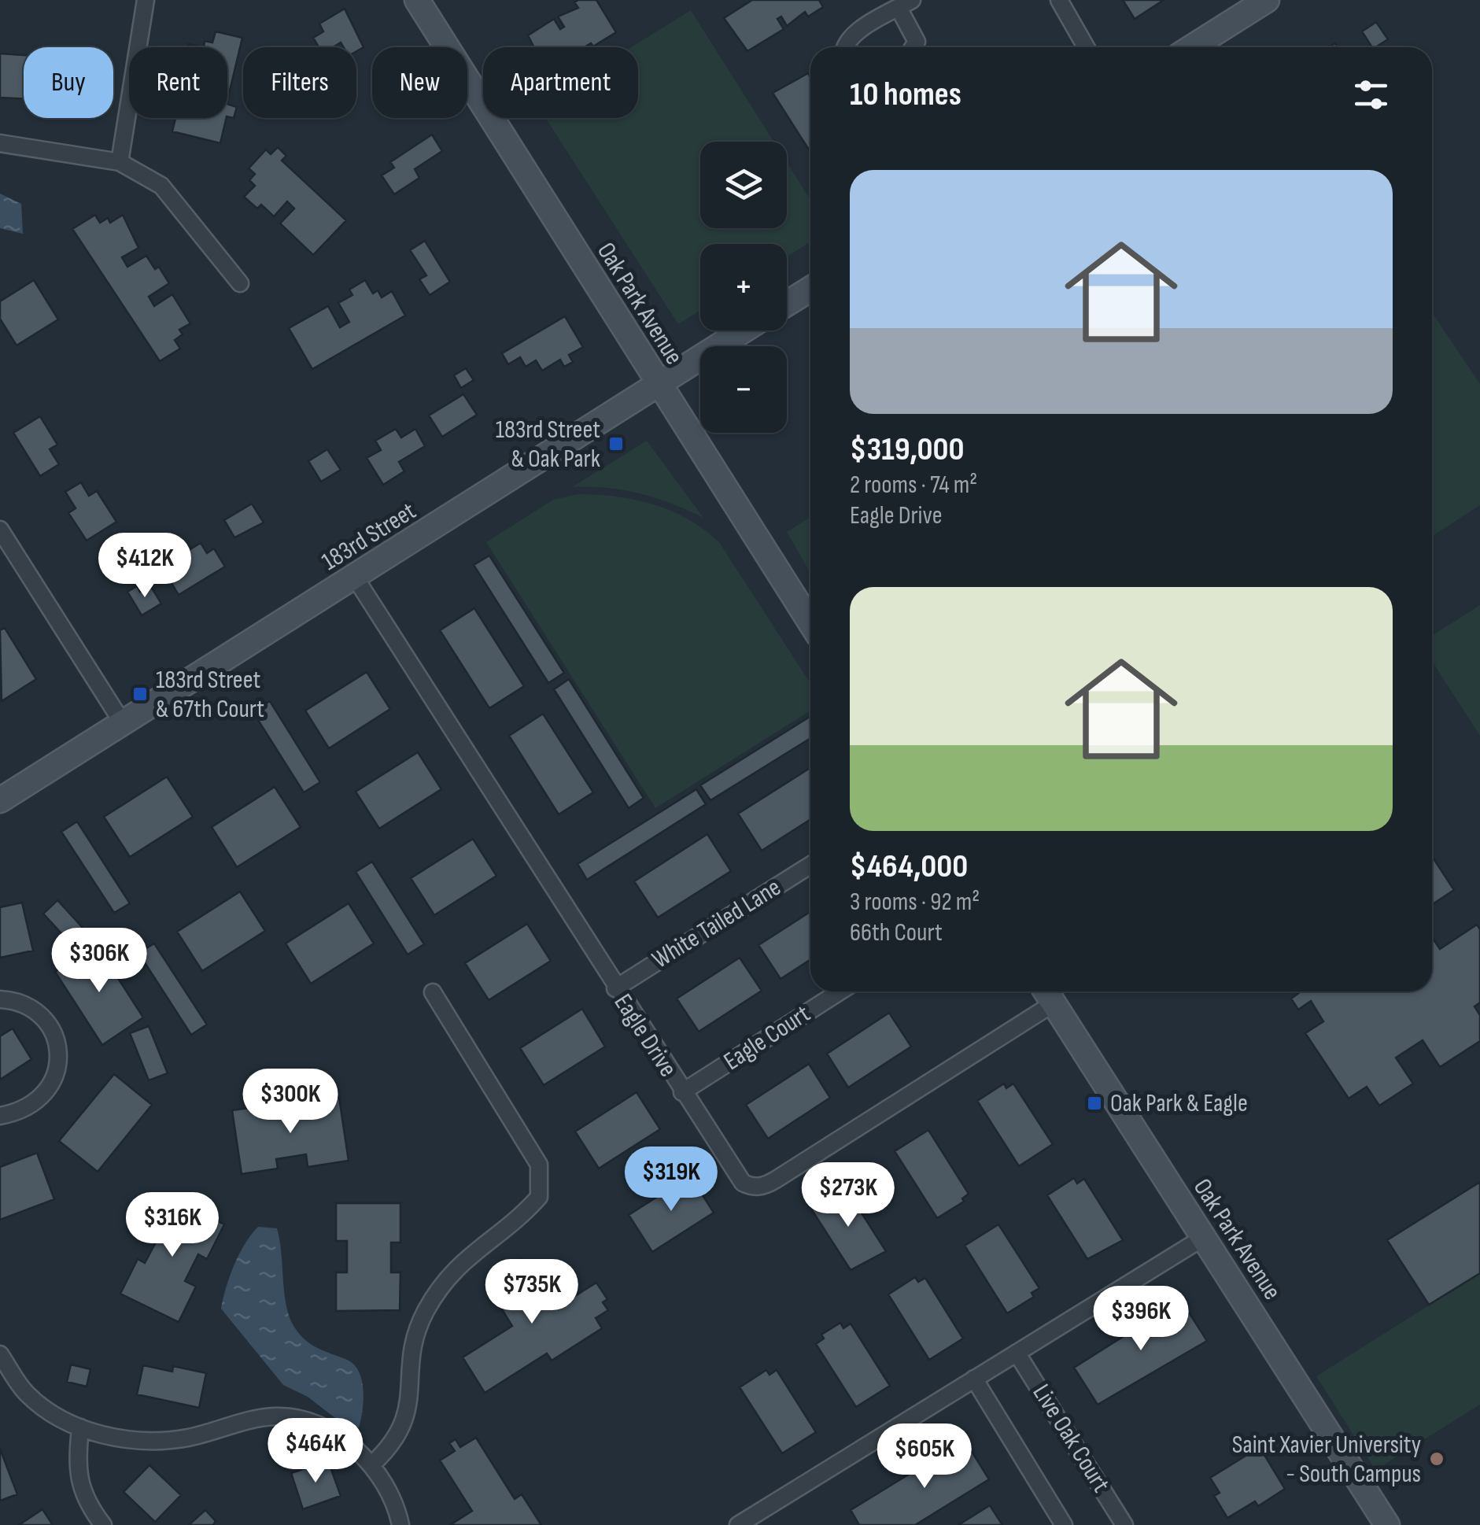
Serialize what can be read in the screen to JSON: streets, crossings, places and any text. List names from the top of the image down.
{
  "streets": {
    "street": [
      "Oak Park Avenue",
      "183rd Street",
      "White Tailed Lane",
      "Eagle Drive",
      "Eagle Court",
      "Live Oak Court"
    ]
  },
  "crossings": [
    ["Oak Park Avenue", "183rd Street"],
    ["Oak Park Avenue", "Eagle Drive"],
    ["183rd Street", "Eagle Drive"],
    ["White Tailed Lane", "Eagle Drive"],
    ["Eagle Drive", "Eagle Court"]
  ],
  "places": {
    "transit": ["183rd Street & Oak Park", "183rd Street & 67th Court", "Oak Park & Eagle"],
    "other": ["Saint Xavier University - South Campus"]
  },
  "page": {
    "chip": [
      "Buy",
      "Rent",
      "Filters",
      "New",
      "Apartment"
    ],
    "heading": "10 homes",
    "map_buttons": ["+", "−"],
    "list": [
      {
        "name": "$319,000",
        "note": "2 rooms · 74 m² · Eagle Drive"
      },
      {
        "name": "$464,000",
        "note": "3 rooms · 92 m² · 66th Court"
      }
    ],
    "price": [
      "$412K",
      "$306K",
      "$300K",
      "$319K",
      "$273K",
      "$316K",
      "$735K",
      "$396K",
      "$464K",
      "$605K"
    ]
  }
}
